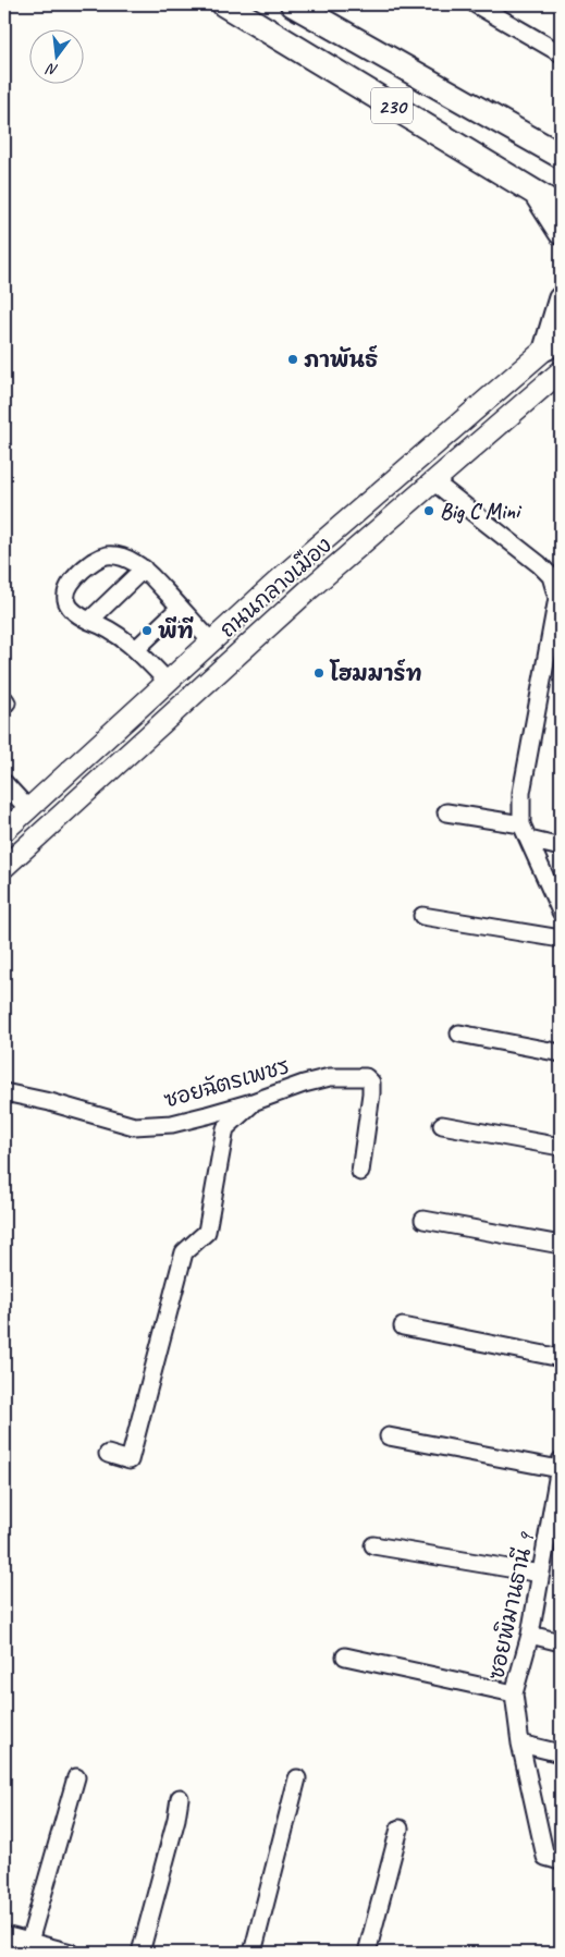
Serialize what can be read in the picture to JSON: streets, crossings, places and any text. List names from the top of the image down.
{
  "streets": {
    "highway": ["230"],
    "main road": ["ถนนกลางเมือง"],
    "street": ["ซอยฉัตรเพชร", "ซอยพิมานธานี 9"]
  },
  "places": [
    "ภาพันธ์",
    "Big C Mini",
    "พีที",
    "โฮมมาร์ท"
  ],
  "north": "bottom"
}
